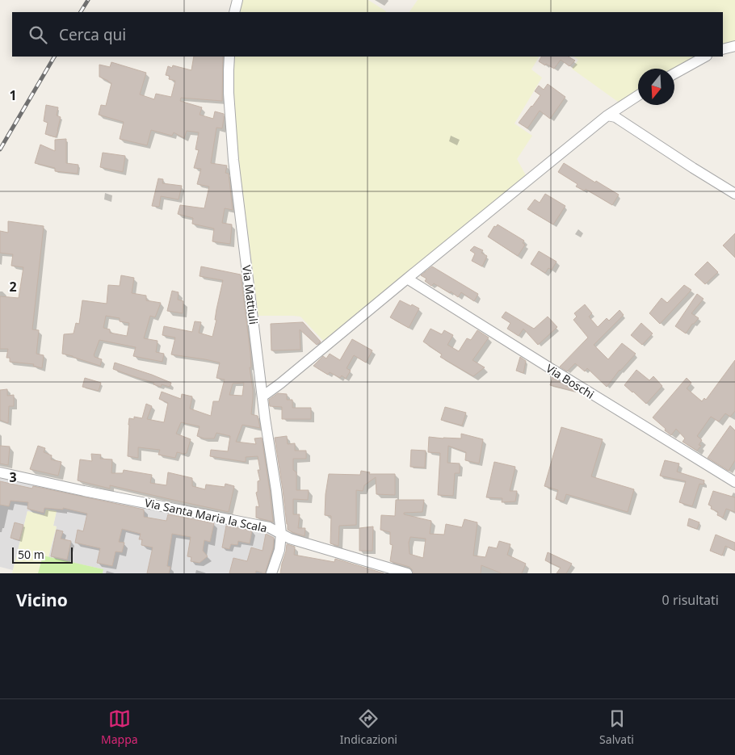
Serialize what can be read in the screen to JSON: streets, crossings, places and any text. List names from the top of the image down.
{
  "streets": {
    "street": ["Via Mattiuli", "Via Boschi", "Via Santa Maria la Scala"]
  },
  "crossings": [
    ["Via Mattiuli", "Via Santa Maria la Scala"]
  ],
  "scale_bar": "50 m",
  "north": "bottom",
  "page": {
    "search": "Cerca qui",
    "scale": "50 m",
    "heading": ["Vicino", "0 risultati"],
    "nav": ["Mappa", "Indicazioni", "Salvati"]
  },
  "grid": {
    "rows": ["1", "2", "3"]
  }
}
